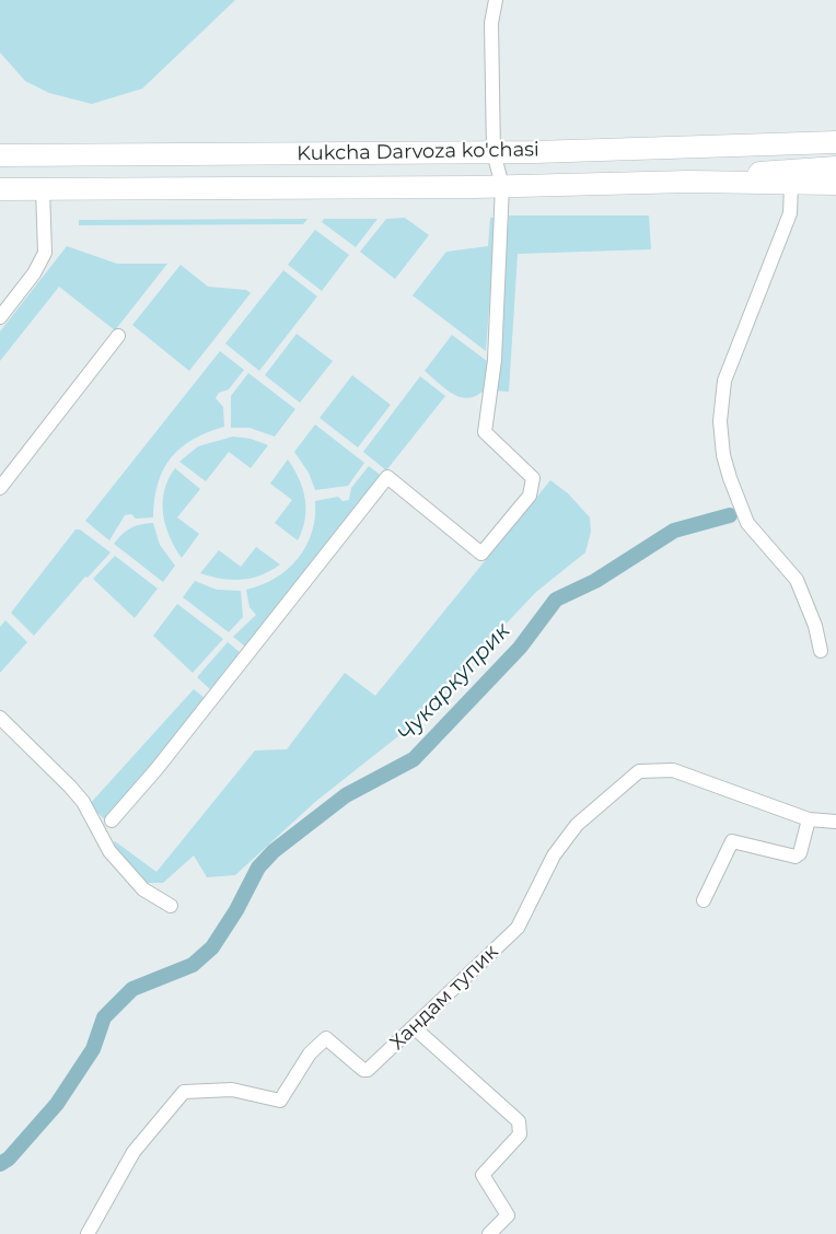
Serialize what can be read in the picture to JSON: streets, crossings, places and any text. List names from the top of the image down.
{
  "streets": {
    "main road": ["Kukcha Darvoza ko'chasi"],
    "street": ["Хандам тупик"]
  },
  "water": ["Чукаркуприк"]
}
